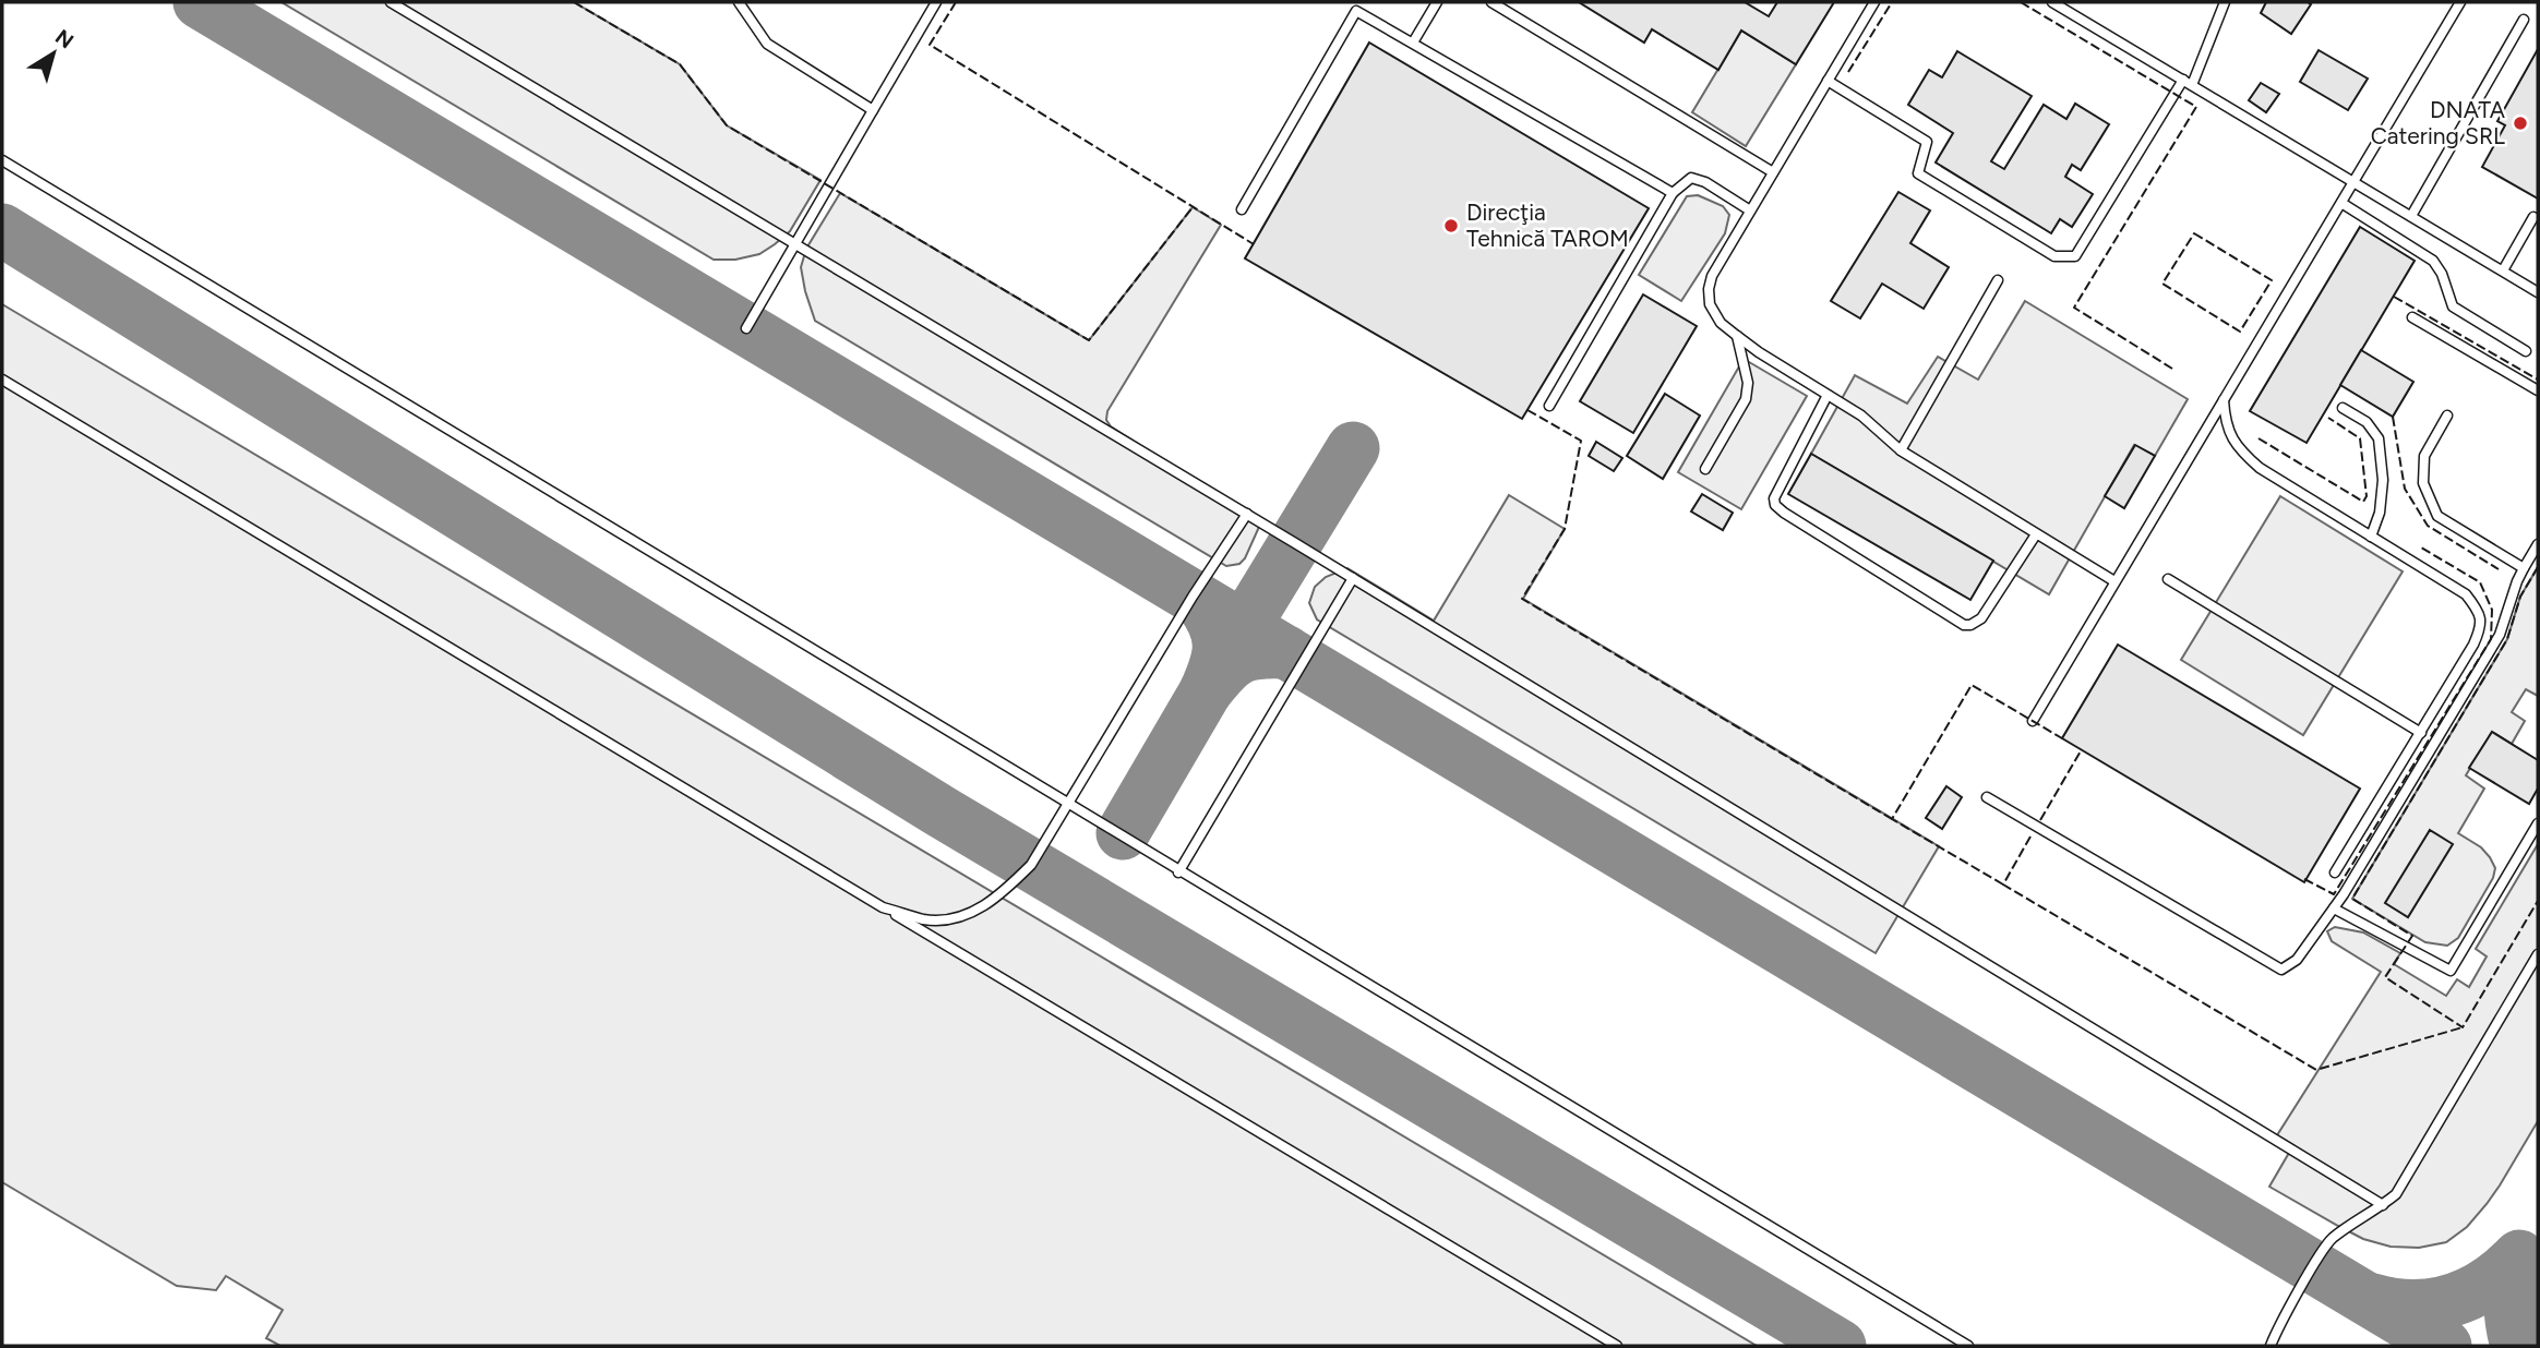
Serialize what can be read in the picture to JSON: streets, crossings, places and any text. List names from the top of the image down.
{
  "places": ["DNATA Catering SRL", "Direcţia Tehnică TAROM"],
  "north": "top right"
}
